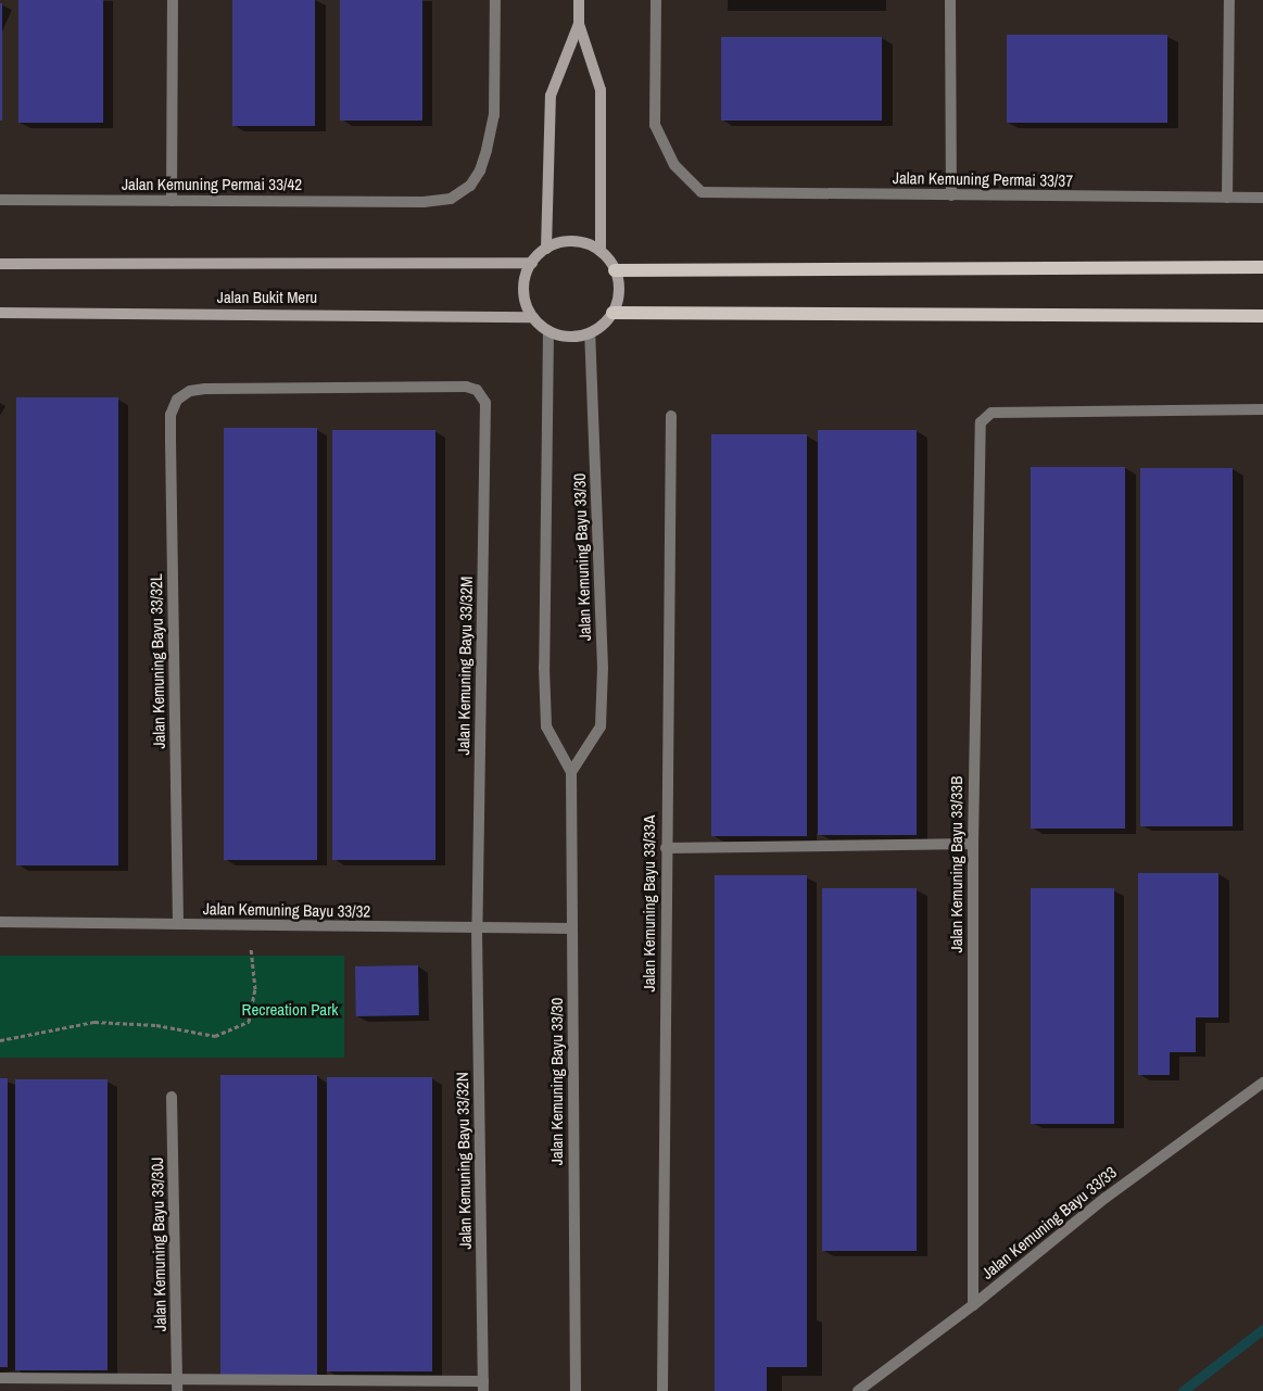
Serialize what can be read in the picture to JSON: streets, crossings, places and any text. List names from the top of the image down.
{
  "streets": {
    "main road": ["Jalan Bukit Meru"],
    "street": [
      "Jalan Kemuning Permai 33/37",
      "Jalan Kemuning Permai 33/42",
      "Jalan Kemuning Bayu 33/30",
      "Jalan Kemuning Bayu 33/32L",
      "Jalan Kemuning Bayu 33/32M",
      "Jalan Kemuning Bayu 33/33B",
      "Jalan Kemuning Bayu 33/33A",
      "Jalan Kemuning Bayu 33/32",
      "Jalan Kemuning Bayu 33/32N",
      "Jalan Kemuning Bayu 33/33",
      "Jalan Kemuning Bayu 33/30J"
    ]
  },
  "crossings": [
    ["Jalan Bukit Meru", "Jalan Kemuning Bayu 33/30"],
    ["Jalan Kemuning Bayu 33/30", "Jalan Kemuning Bayu 33/32"],
    ["Jalan Kemuning Bayu 33/32L", "Jalan Kemuning Bayu 33/32M"],
    ["Jalan Kemuning Bayu 33/32L", "Jalan Kemuning Bayu 33/32"],
    ["Jalan Kemuning Bayu 33/32M", "Jalan Kemuning Bayu 33/32"],
    ["Jalan Kemuning Bayu 33/32M", "Jalan Kemuning Bayu 33/32N"],
    ["Jalan Kemuning Bayu 33/33B", "Jalan Kemuning Bayu 33/33"],
    ["Jalan Kemuning Bayu 33/32", "Jalan Kemuning Bayu 33/32N"]
  ],
  "parks": ["Recreation Park"]
}
